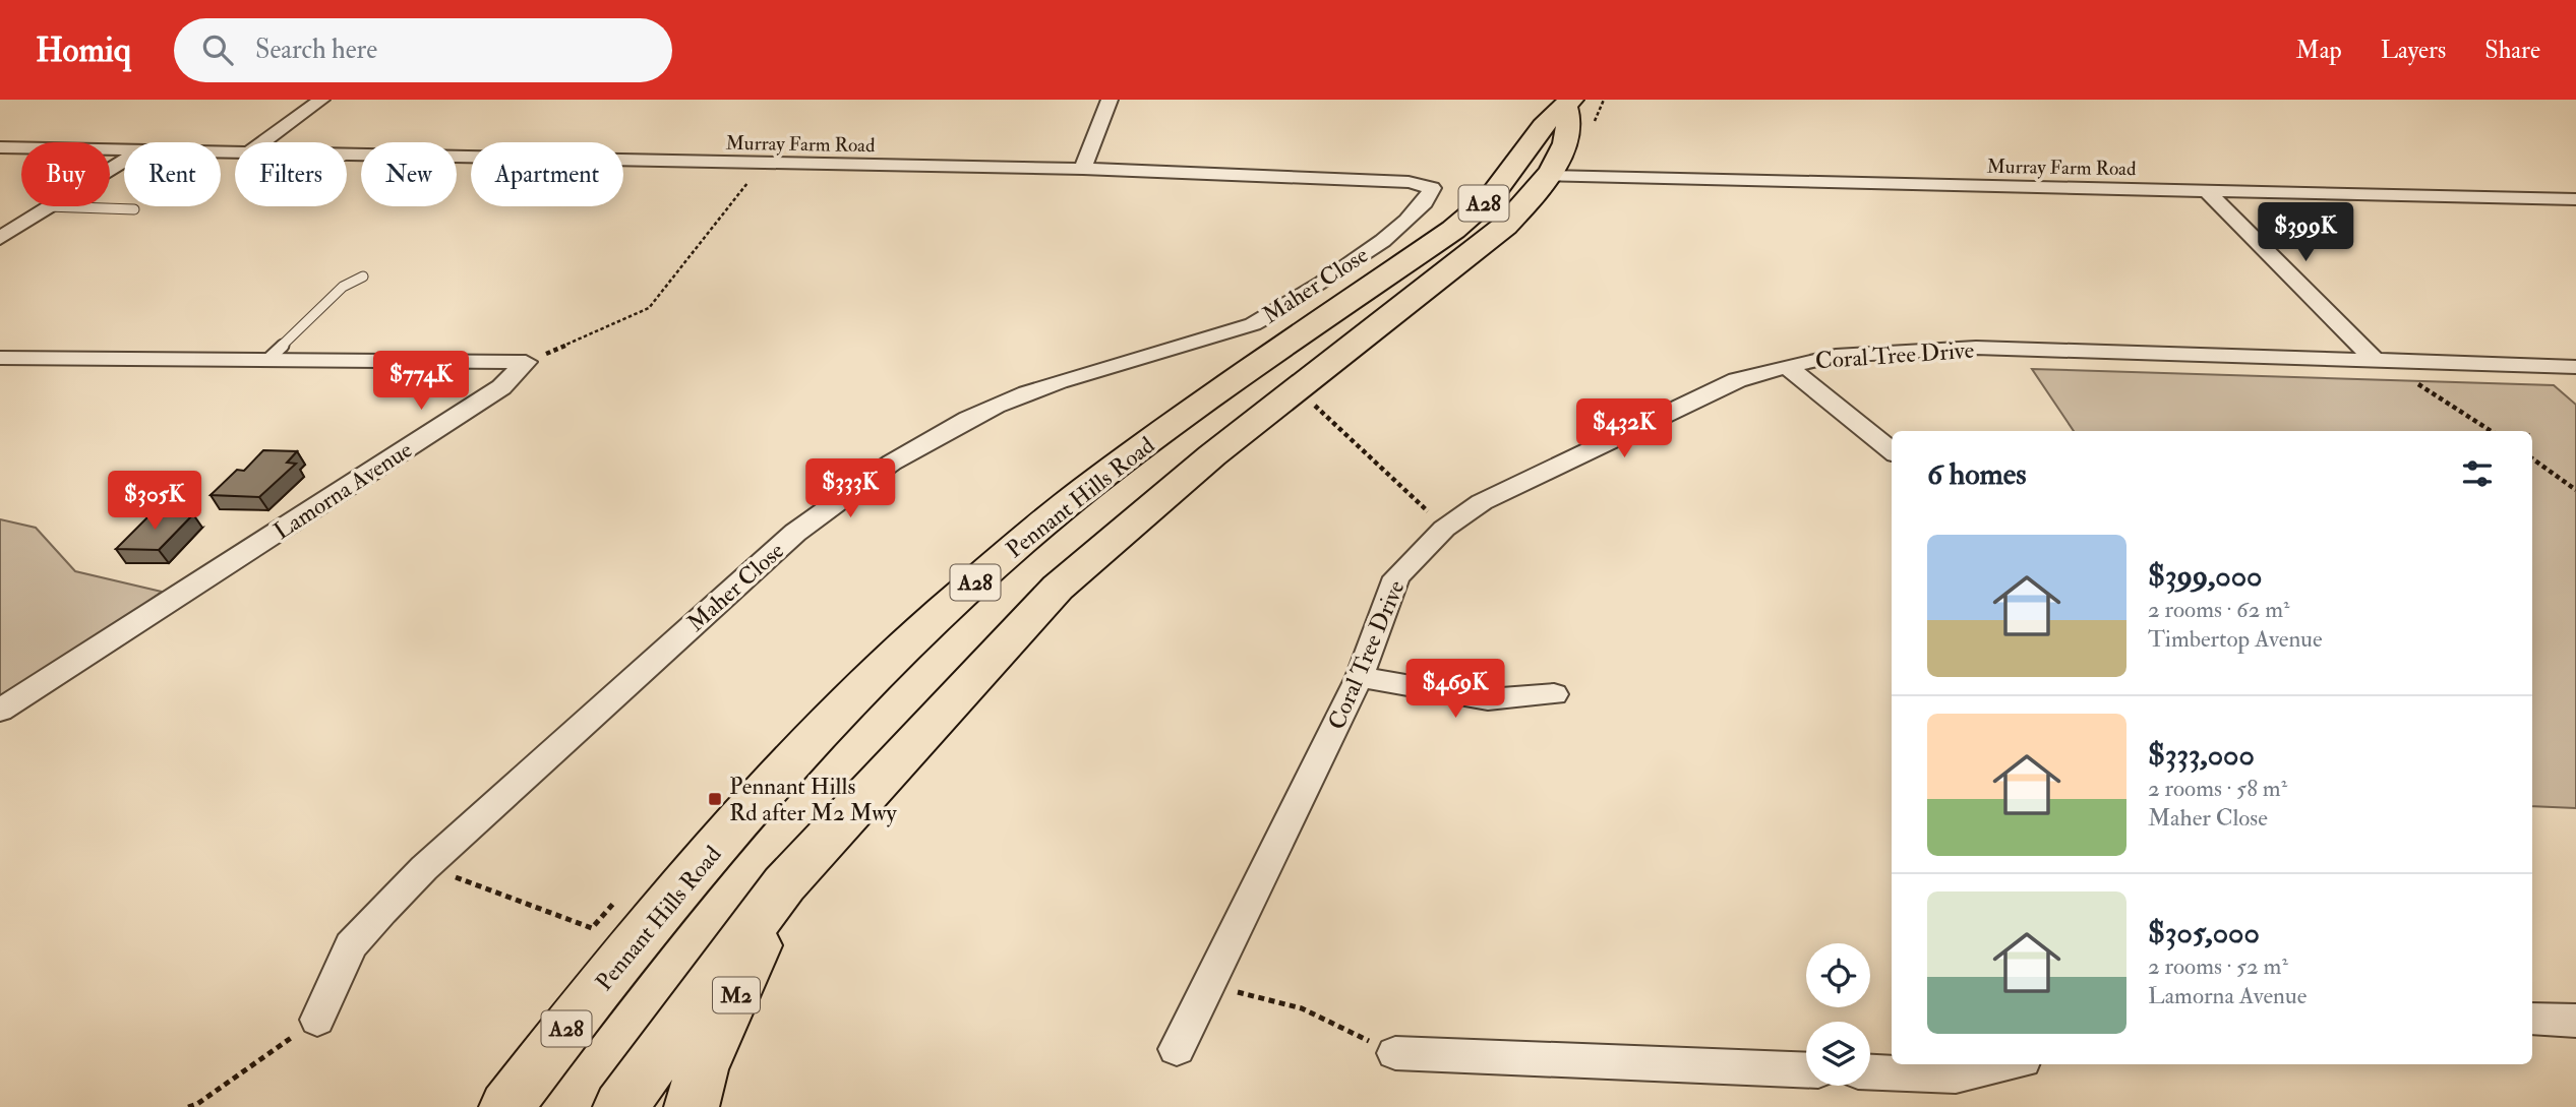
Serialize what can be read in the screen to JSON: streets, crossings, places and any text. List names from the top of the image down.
{
  "streets": {
    "highway": ["A28", "Pennant Hills Road", "M2"],
    "street": [
      "Murray Farm Road",
      "Maher Close",
      "Coral Tree Drive",
      "Lamorna Avenue"
    ]
  },
  "crossings": [
    ["Murray Farm Road", "Maher Close"],
    ["Murray Farm Road", "Pennant Hills Road"],
    ["Pennant Hills Road", "M2"]
  ],
  "places": {
    "transit": ["Pennant Hills Rd after M2 Mwy"]
  },
  "page": {
    "header": "Homiq",
    "search": "Search here",
    "nav": ["Map", "Layers", "Share"],
    "chip": [
      "Buy",
      "Rent",
      "Filters",
      "New",
      "Apartment"
    ],
    "price": [
      "$399K",
      "$774K",
      "$432K",
      "$333K",
      "$305K",
      "$469K"
    ],
    "heading": "6 homes",
    "list": [
      {
        "name": "$399,000",
        "note": "2 rooms · 62 m² · Timbertop Avenue"
      },
      {
        "name": "$333,000",
        "note": "2 rooms · 58 m² · Maher Close"
      },
      {
        "name": "$305,000",
        "note": "2 rooms · 52 m² · Lamorna Avenue"
      }
    ]
  }
}
